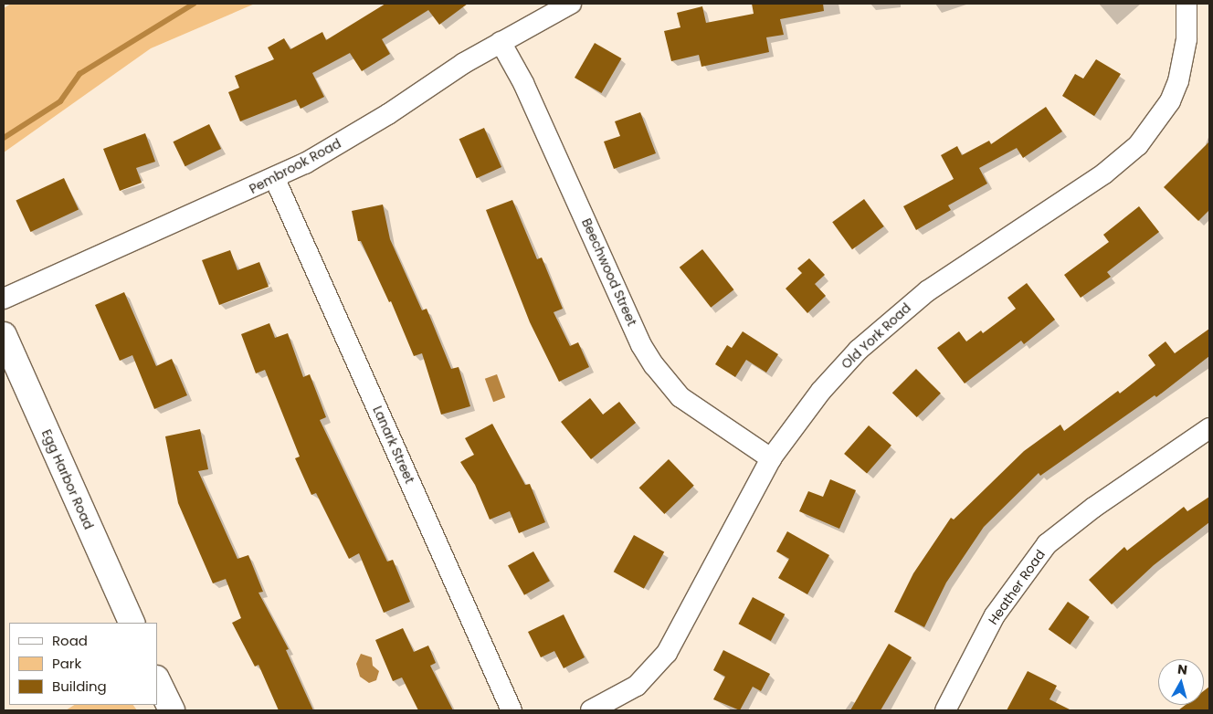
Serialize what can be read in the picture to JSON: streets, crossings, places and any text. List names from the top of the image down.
{
  "streets": {
    "main road": ["Egg Harbor Road"],
    "street": [
      "Pembrook Road",
      "Beechwood Street",
      "Old York Road",
      "Lanark Street",
      "Heather Road"
    ]
  },
  "crossings": [
    ["Pembrook Road", "Beechwood Street"],
    ["Pembrook Road", "Lanark Street"],
    ["Beechwood Street", "Old York Road"]
  ],
  "legend": ["Road", "Park", "Building"],
  "north": "top"
}
